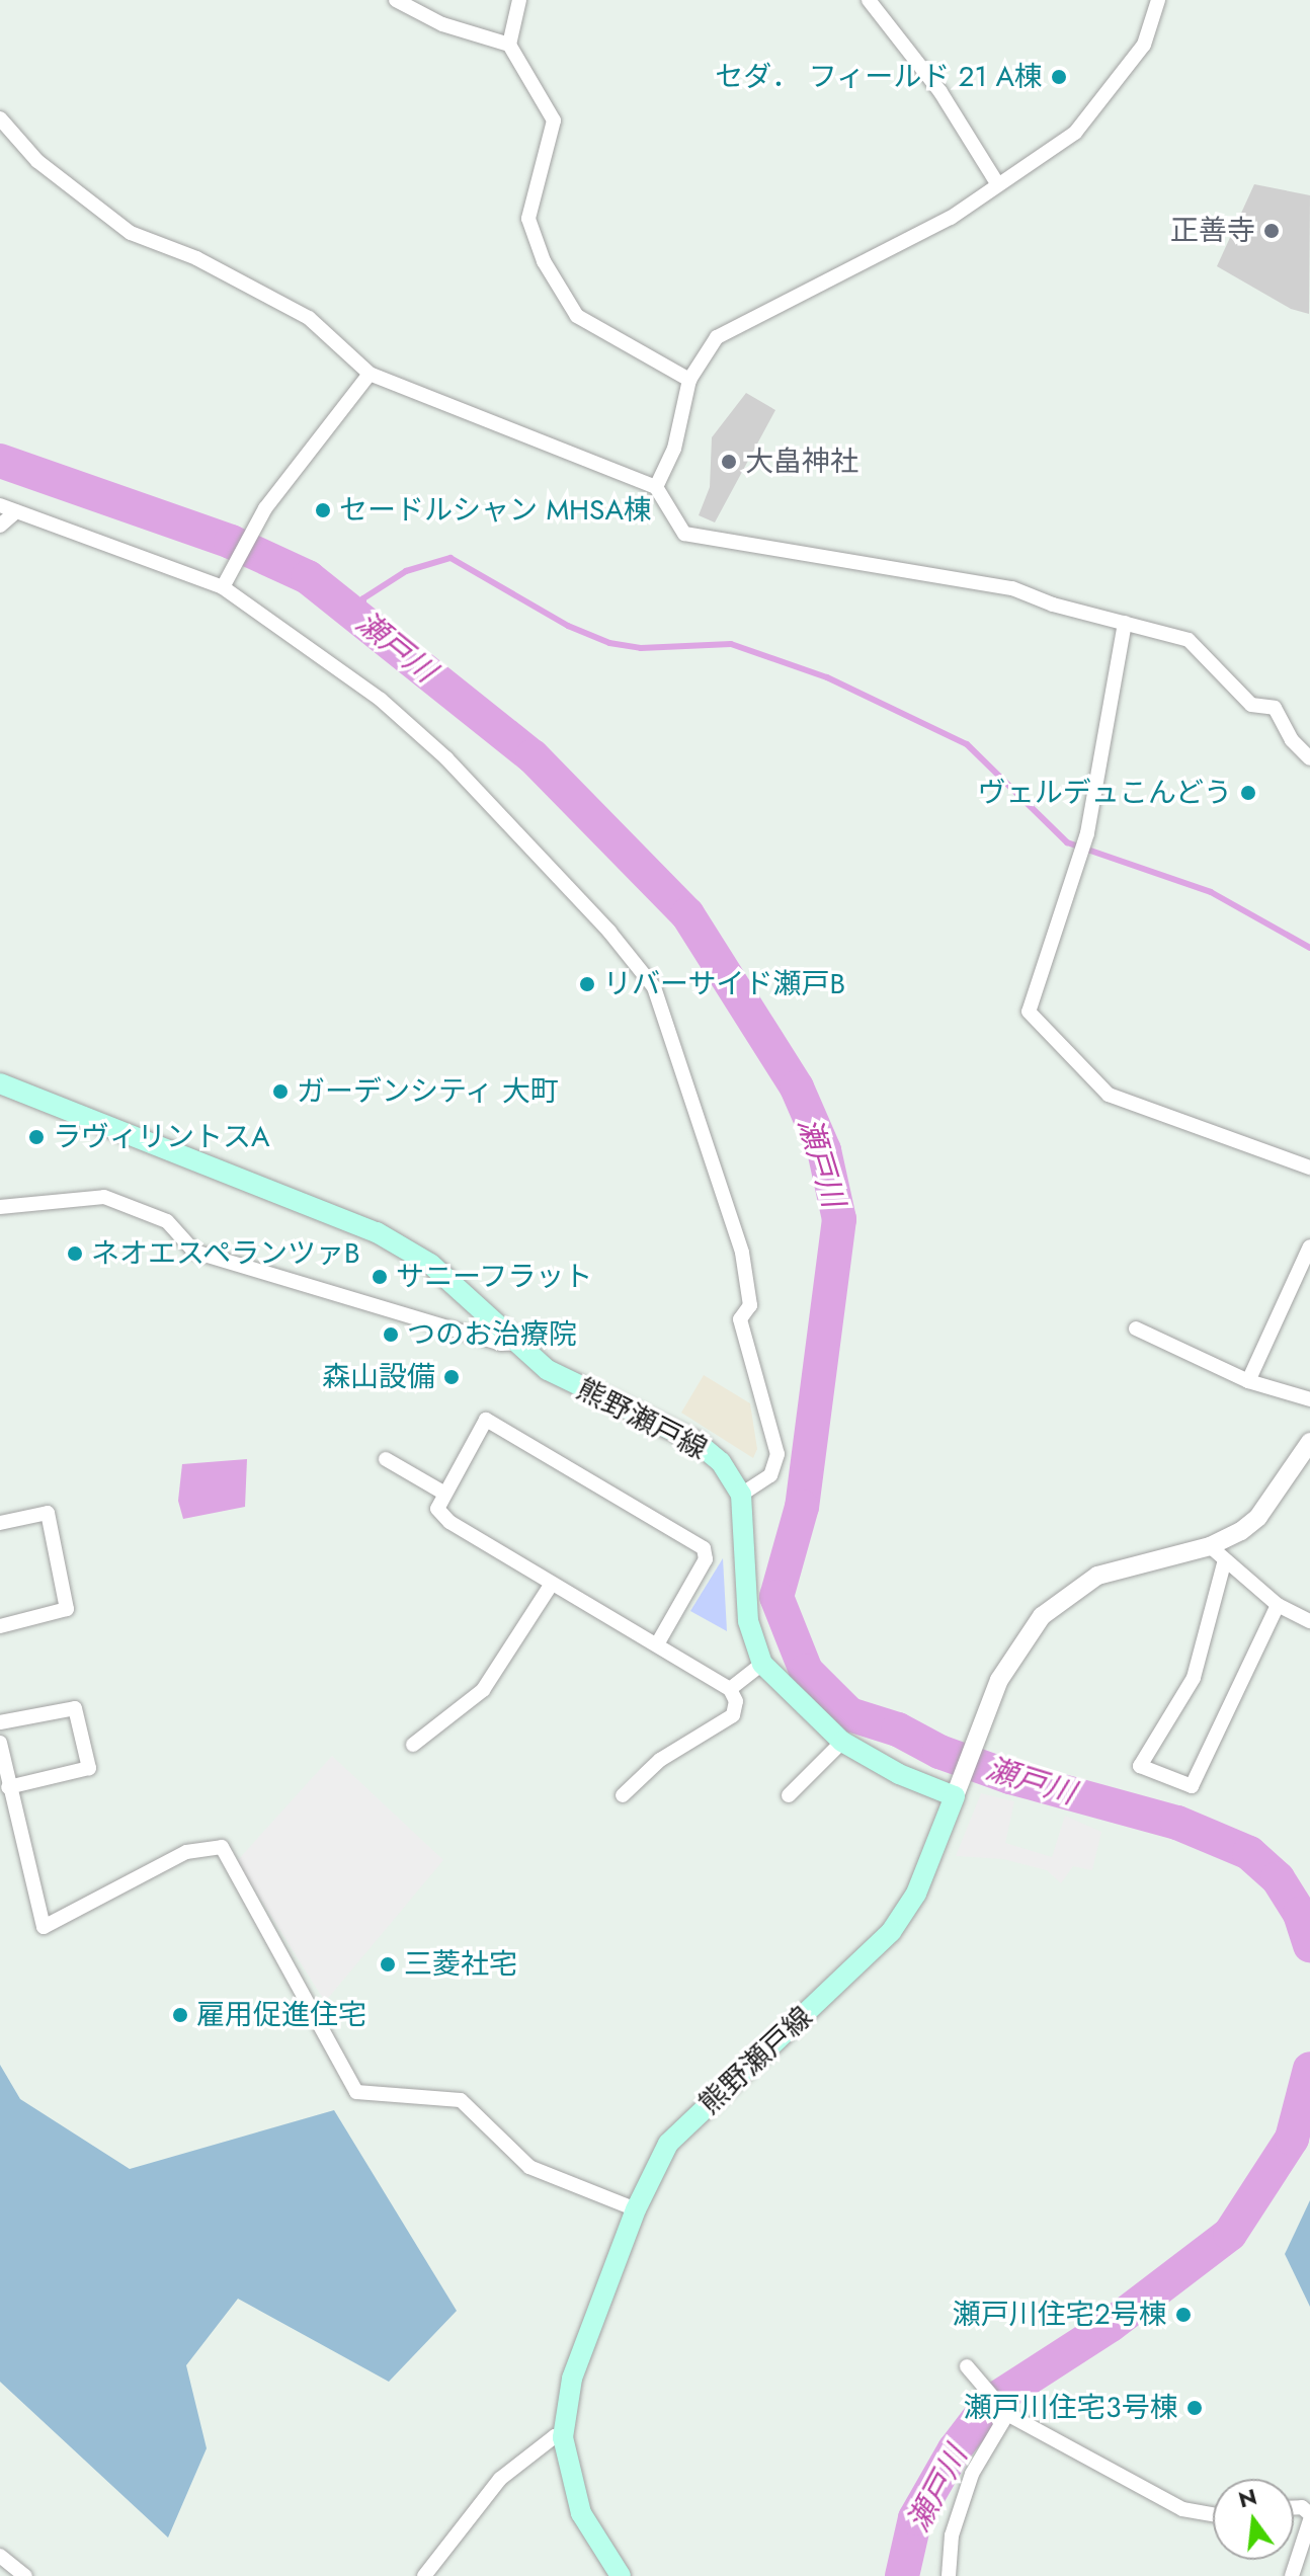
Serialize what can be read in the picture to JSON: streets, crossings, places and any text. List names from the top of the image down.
{
  "streets": {
    "main road": ["熊野瀬戸線"]
  },
  "water": ["瀬戸川"],
  "places": [
    "セダ． フィールド 21 A棟",
    "正善寺",
    "大畠神社",
    "セードルシャン MHSA棟",
    "ヴェルデュこんどう",
    "リバーサイド瀬戸B",
    "ガーデンシティ 大町",
    "ラヴィリントスA",
    "ネオエスペランツァB",
    "サニーフラット",
    "つのお治療院",
    "森山設備",
    "三菱社宅",
    "雇用促進住宅",
    "瀬戸川住宅２号棟",
    "瀬戸川住宅３号棟"
  ],
  "north": "top"
}
